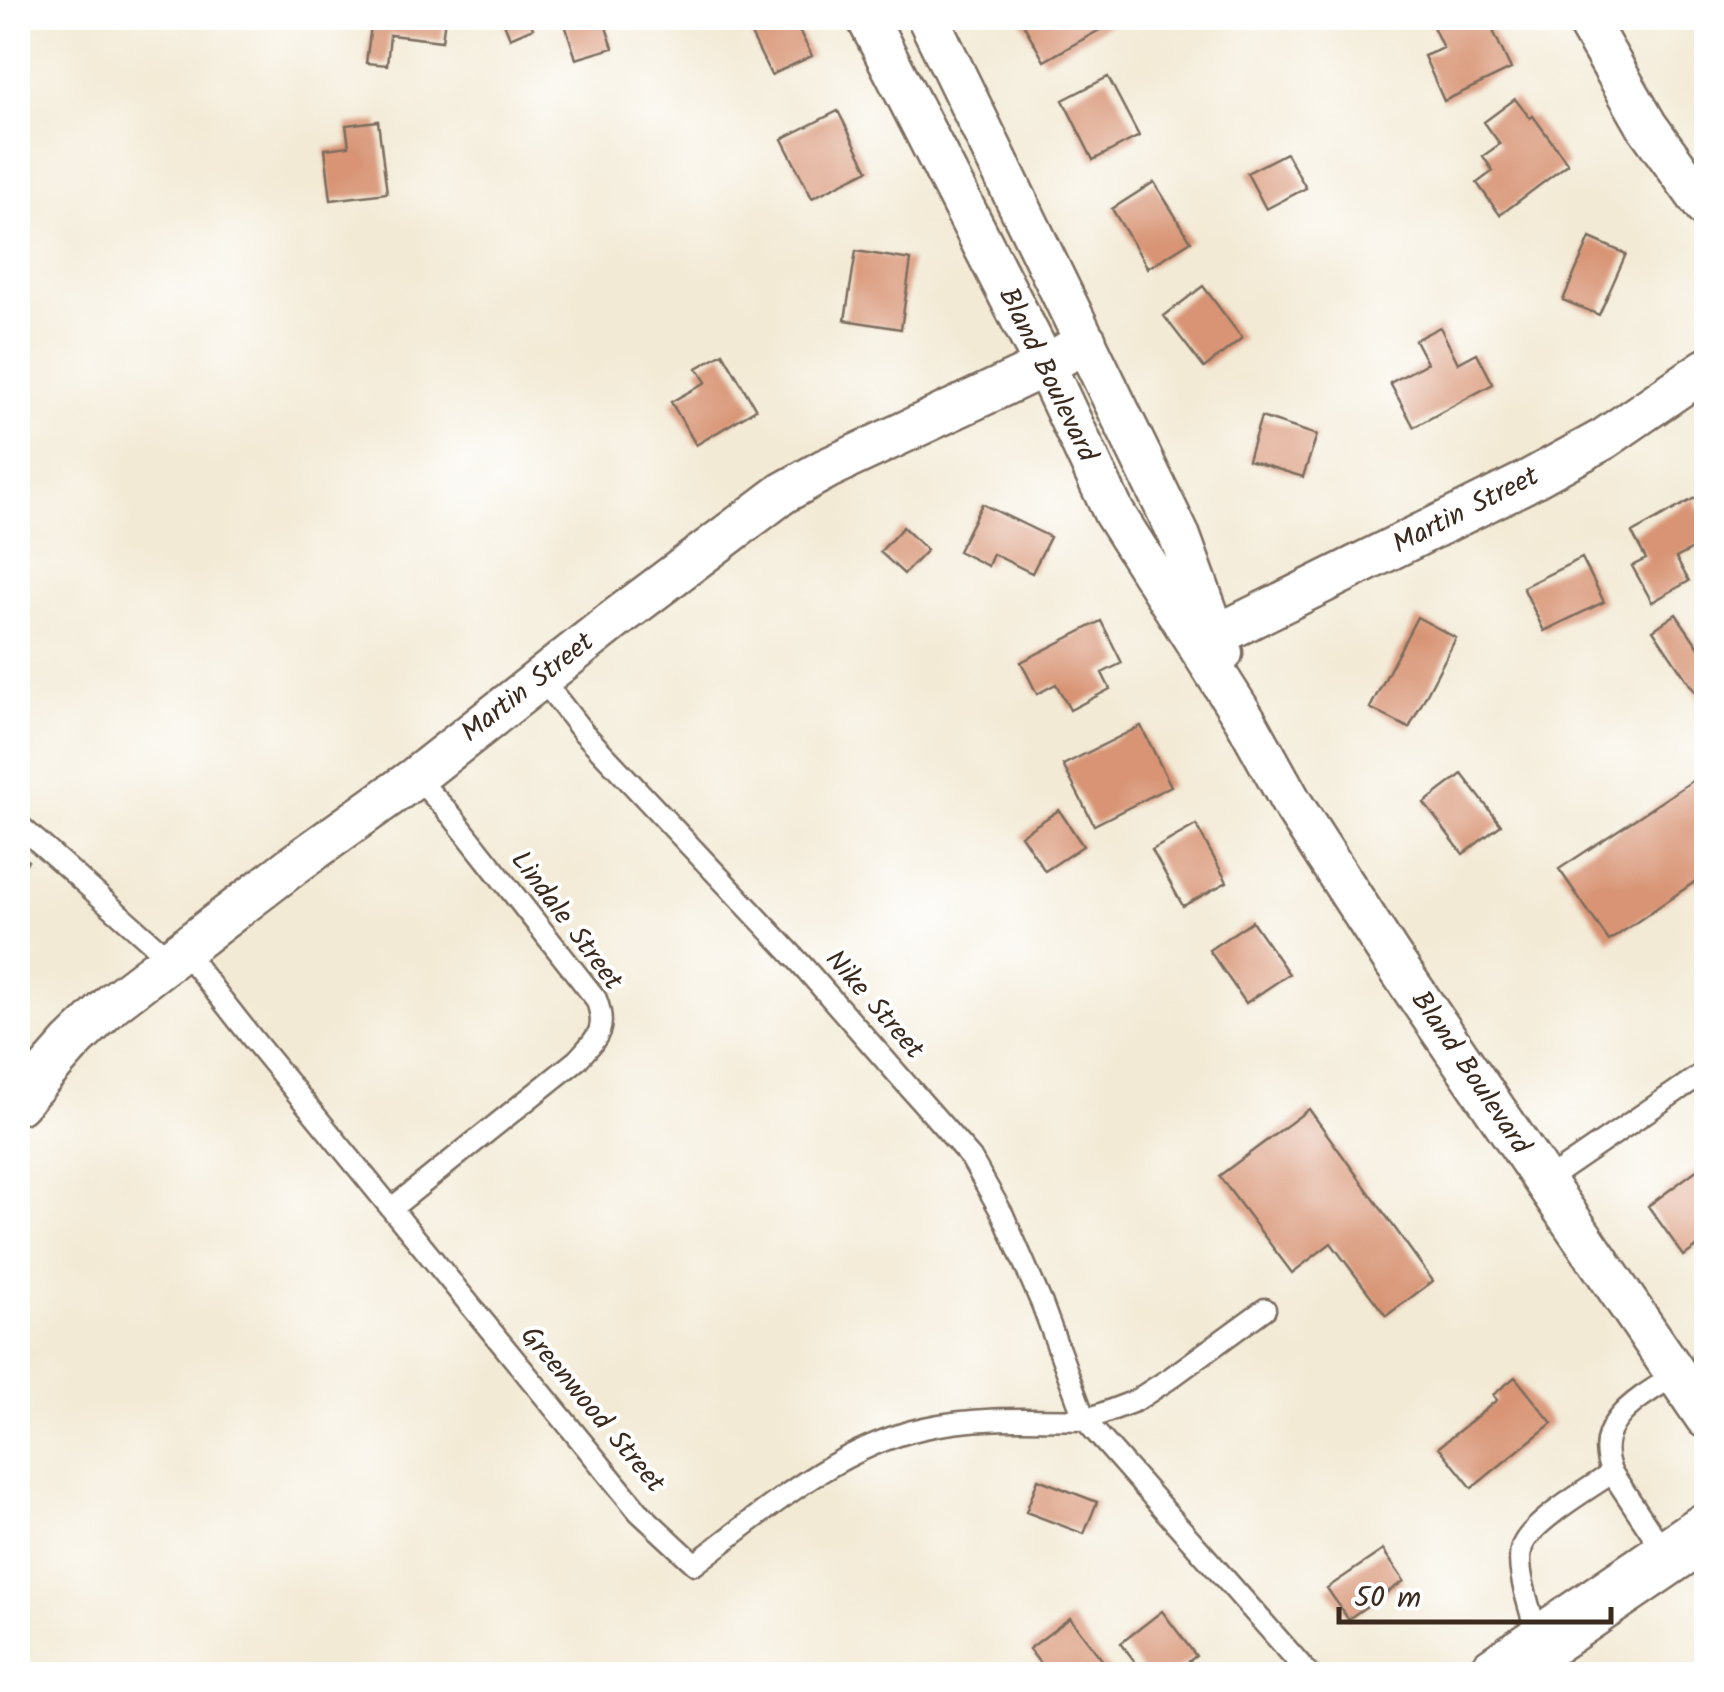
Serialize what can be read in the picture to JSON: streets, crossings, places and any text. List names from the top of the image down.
{
  "streets": {
    "street": ["Bland Boulevard", "Martin Street"],
    "lane": ["Lindale Street", "Nike Street", "Greenwood Street"]
  },
  "crossings": [
    ["Bland Boulevard", "Martin Street"],
    ["Martin Street", "Lindale Street"],
    ["Martin Street", "Nike Street"],
    ["Martin Street", "Greenwood Street"],
    ["Lindale Street", "Greenwood Street"],
    ["Nike Street", "Greenwood Street"]
  ],
  "scale_bar": "50 m"
}
